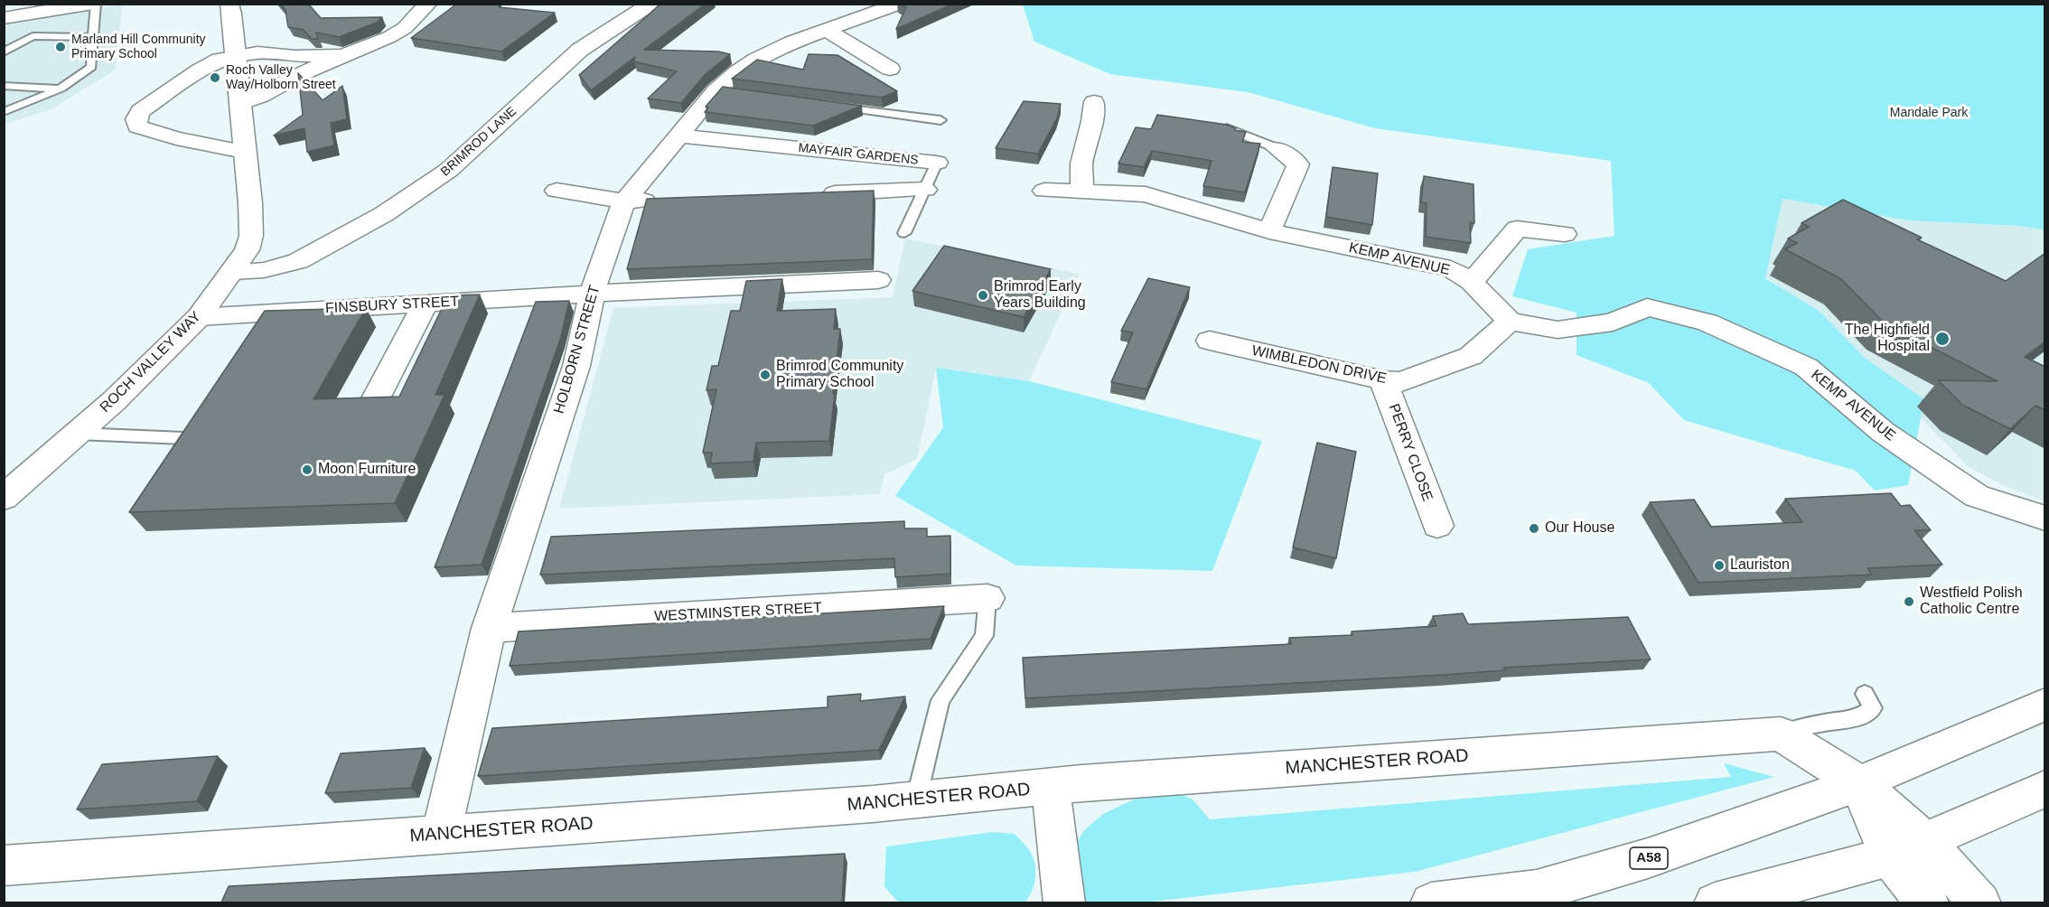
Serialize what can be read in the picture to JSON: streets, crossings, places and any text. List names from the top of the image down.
{
  "streets": {
    "main road": [
      "BRIMROD LANE",
      "MAYFAIR GARDENS",
      "KEMP AVENUE",
      "FINSBURY STREET",
      "HOLBORN STREET",
      "ROCH VALLEY WAY",
      "WIMBLEDON DRIVE",
      "PERRY CLOSE",
      "WESTMINSTER STREET",
      "MANCHESTER ROAD",
      "A58"
    ]
  },
  "crossings": [
    ["BRIMROD LANE", "ROCH VALLEY WAY"],
    ["MAYFAIR GARDENS", "HOLBORN STREET"],
    ["KEMP AVENUE", "WIMBLEDON DRIVE"],
    ["FINSBURY STREET", "HOLBORN STREET"],
    ["FINSBURY STREET", "ROCH VALLEY WAY"],
    ["HOLBORN STREET", "WESTMINSTER STREET"],
    ["HOLBORN STREET", "MANCHESTER ROAD"],
    ["WIMBLEDON DRIVE", "PERRY CLOSE"]
  ],
  "parks": ["Mandale Park"],
  "places": [
    "Marland Hill Community Primary School",
    "Roch Valley Way/Holborn Street",
    "Brimrod Early Years Building",
    "The Highfield Hospital",
    "Brimrod Community Primary School",
    "Moon Furniture",
    "Our House",
    "Lauriston",
    "Westfield Polish Catholic Centre"
  ]
}
